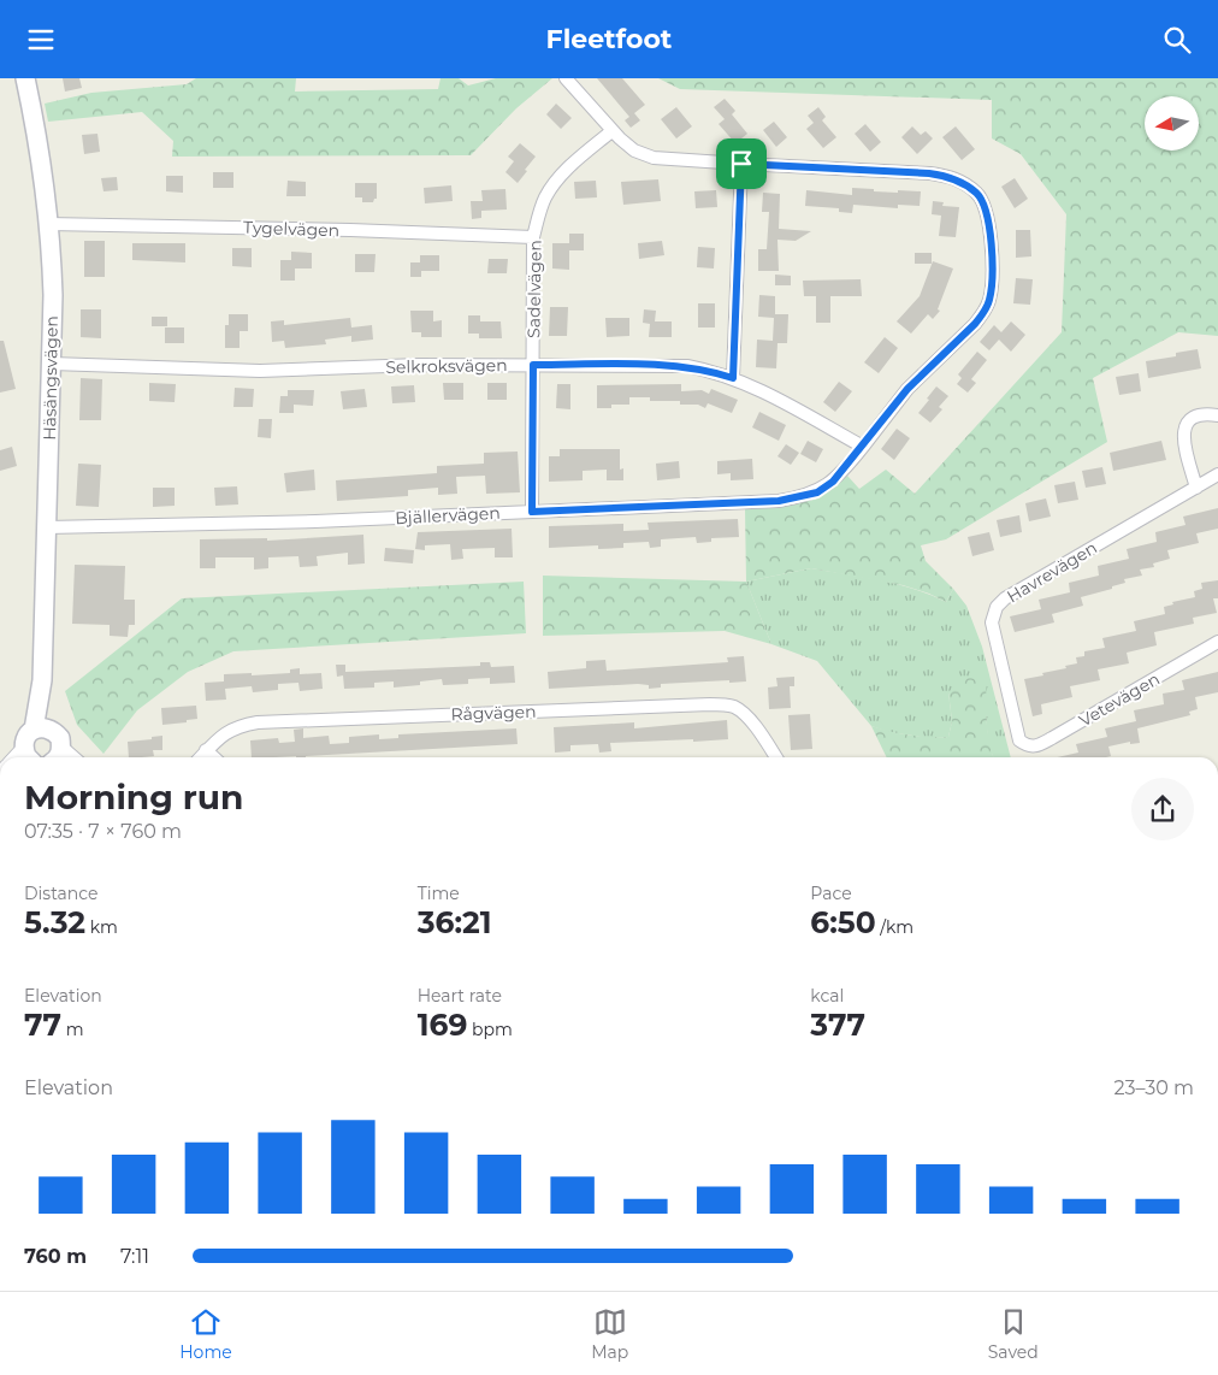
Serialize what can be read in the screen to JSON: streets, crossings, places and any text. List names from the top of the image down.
{
  "streets": {
    "street": [
      "Tygelvägen",
      "Sadelvägen",
      "Selkroksvägen",
      "Häsängsvägen",
      "Bjällervägen",
      "Havrevägen",
      "Vetevägen",
      "Rågvägen"
    ]
  },
  "crossings": [
    ["Tygelvägen", "Sadelvägen"],
    ["Tygelvägen", "Häsängsvägen"],
    ["Sadelvägen", "Selkroksvägen"],
    ["Sadelvägen", "Bjällervägen"],
    ["Selkroksvägen", "Häsängsvägen"],
    ["Selkroksvägen", "Bjällervägen"],
    ["Häsängsvägen", "Bjällervägen"],
    ["Havrevägen", "Vetevägen"]
  ],
  "north": "left",
  "page": {
    "header": "Fleetfoot",
    "heading": ["Morning run", "07:35 · 7 × 760 m"],
    "stats": [
      ["Distance", "5.32 km"],
      ["Time", "36:21"],
      ["Pace", "6:50 /km"],
      ["Elevation", "77 m"],
      ["Heart rate", "169 bpm"],
      ["kcal", "377"]
    ],
    "chart": ["Elevation", "23–30 m"],
    "list": [
      {
        "name": "760 m",
        "note": "7:11"
      }
    ],
    "tabs": ["Home", "Map", "Saved"]
  }
}
